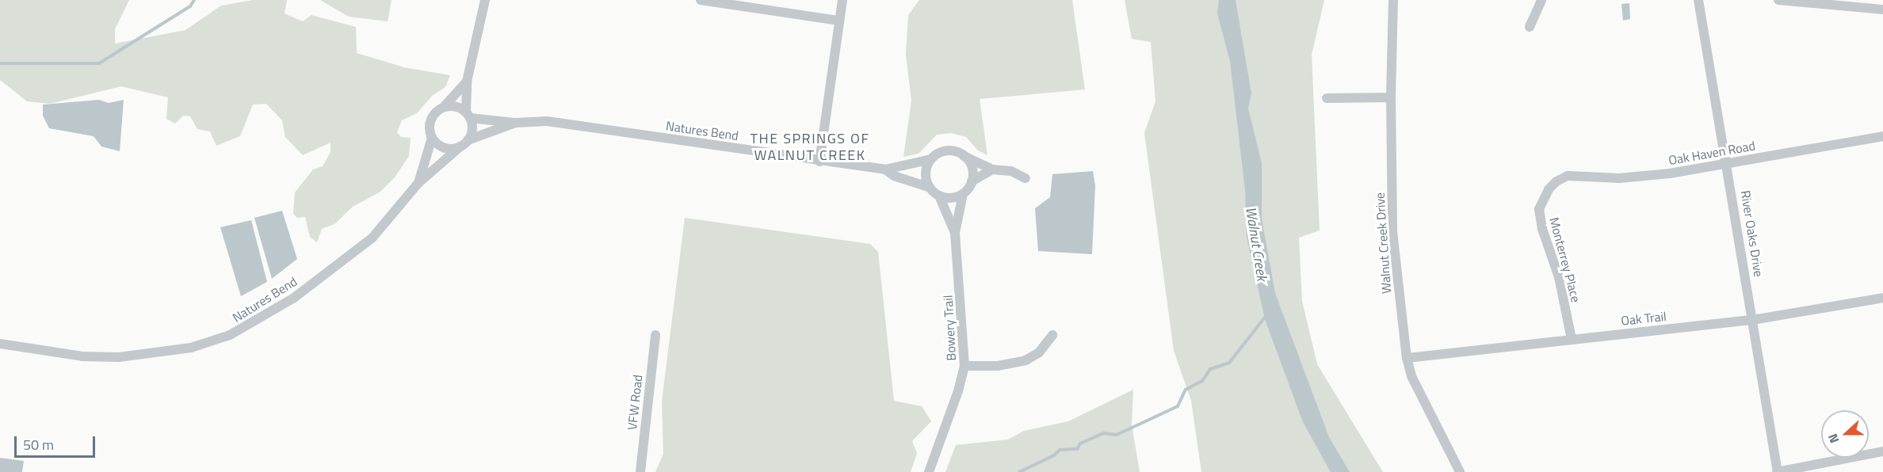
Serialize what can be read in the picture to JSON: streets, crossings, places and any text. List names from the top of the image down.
{
  "streets": {
    "street": [
      "Natures Bend",
      "Oak Haven Road",
      "River Oaks Drive",
      "Walnut Creek Drive",
      "Monterrey Place",
      "Oak Trail",
      "Bowery Trail",
      "VFW Road"
    ]
  },
  "crossings": [
    ["Natures Bend", "Bowery Trail"],
    ["Oak Haven Road", "River Oaks Drive"],
    ["Oak Haven Road", "Monterrey Place"],
    ["River Oaks Drive", "Oak Trail"],
    ["Walnut Creek Drive", "Oak Trail"],
    ["Monterrey Place", "Oak Trail"]
  ],
  "districts": ["THE SPRINGS OF WALNUT CREEK"],
  "water": ["Walnut Creek"],
  "scale_bar": "50 m",
  "north": "left"
}
